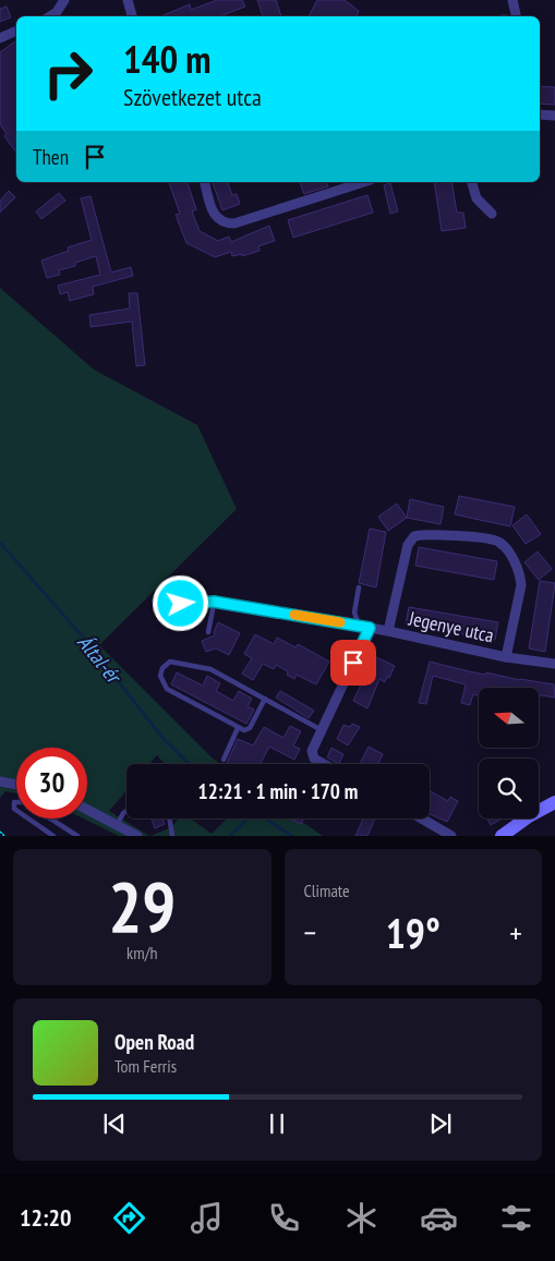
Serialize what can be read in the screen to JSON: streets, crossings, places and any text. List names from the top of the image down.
{
  "streets": {
    "street": ["Jegenye utca"]
  },
  "water": ["Által-ér"],
  "north": "left",
  "page": {
    "turn": ["140 m", "Szövetkezet utca"],
    "then": "Then",
    "limit": "30",
    "trip": "12:21 · 1 min · 170 m",
    "tile": [
      ["29", "km/h"],
      "Climate"
    ],
    "heat": ["−", "19°", "+"],
    "song": ["Open Road", "Tom Ferris"],
    "tabs": "12:20"
  }
}
